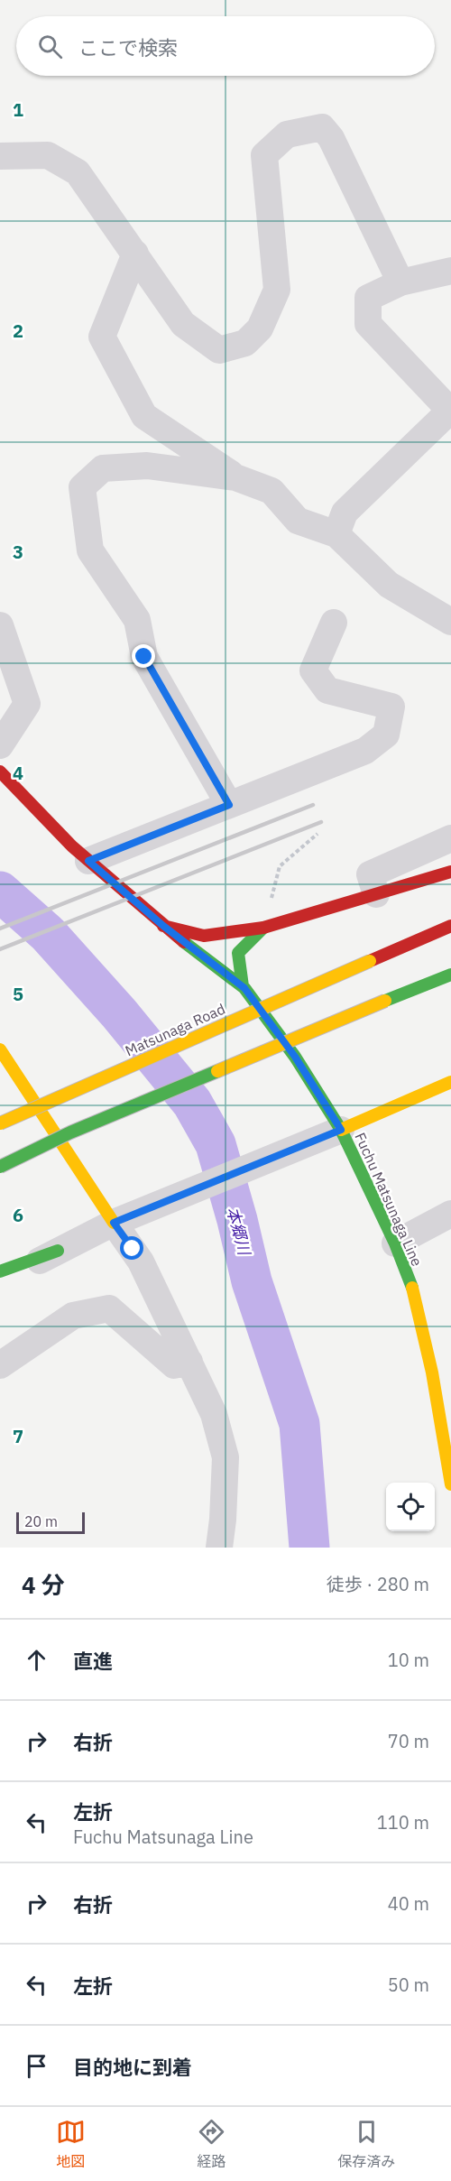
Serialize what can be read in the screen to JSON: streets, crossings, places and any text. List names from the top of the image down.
{
  "streets": {
    "main road": ["Matsunaga Road", "Fuchu Matsunaga Line"]
  },
  "water": ["本郷川"],
  "scale_bar": "20 m",
  "page": {
    "search": "ここで検索",
    "scale": "20 m",
    "heading": ["4 分", "徒歩 · 280 m"],
    "list": [
      ["直進", "10 m"],
      ["右折", "70 m"],
      ["左折", "Fuchu Matsunaga Line", "110 m"],
      ["右折", "40 m"],
      ["左折", "50 m"],
      "目的地に到着"
    ],
    "nav": ["地図", "経路", "保存済み"]
  },
  "grid": {
    "rows": [
      "1",
      "2",
      "3",
      "4",
      "5",
      "6",
      "7"
    ]
  }
}
